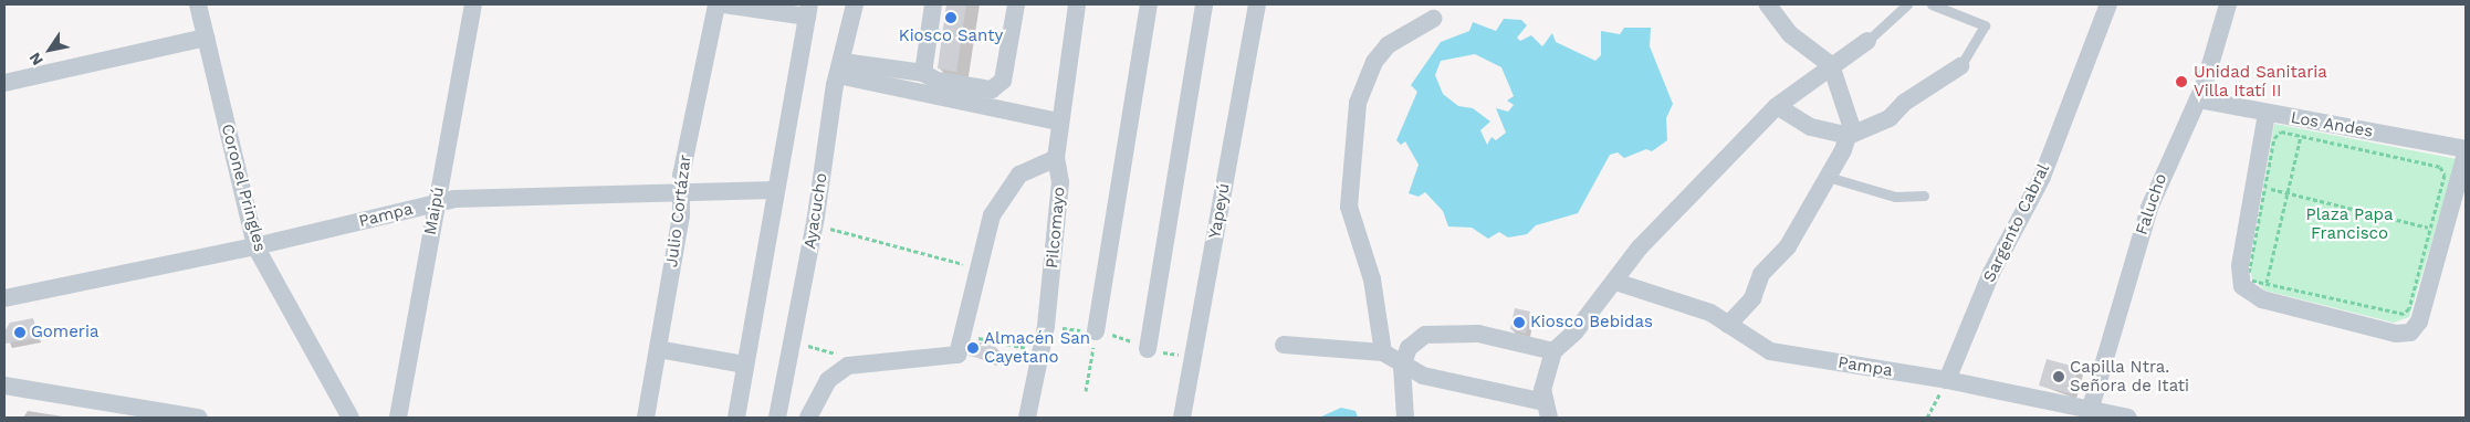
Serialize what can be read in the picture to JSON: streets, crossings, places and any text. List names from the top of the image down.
{
  "streets": {
    "street": [
      "Los Andes",
      "Coronel Pringles",
      "Falucho",
      "Maipú",
      "Julio Cortázar",
      "Ayacucho",
      "Yapeyú",
      "Pampa",
      "Sargento Cabral",
      "Pilcomayo"
    ]
  },
  "crossings": [
    ["Los Andes", "Falucho"],
    ["Coronel Pringles", "Pampa"],
    ["Falucho", "Pampa"],
    ["Maipú", "Pampa"],
    ["Julio Cortázar", "Pampa"],
    ["Pampa", "Sargento Cabral"]
  ],
  "parks": ["Plaza Papa Francisco"],
  "places": [
    "Kiosco Santy",
    "Unidad Sanitaria Villa Itatí II",
    "Kiosco Bebidas",
    "Gomeria",
    "Almacén San Cayetano",
    "Capilla Ntra. Señora de Itati"
  ],
  "north": "bottom left"
}
